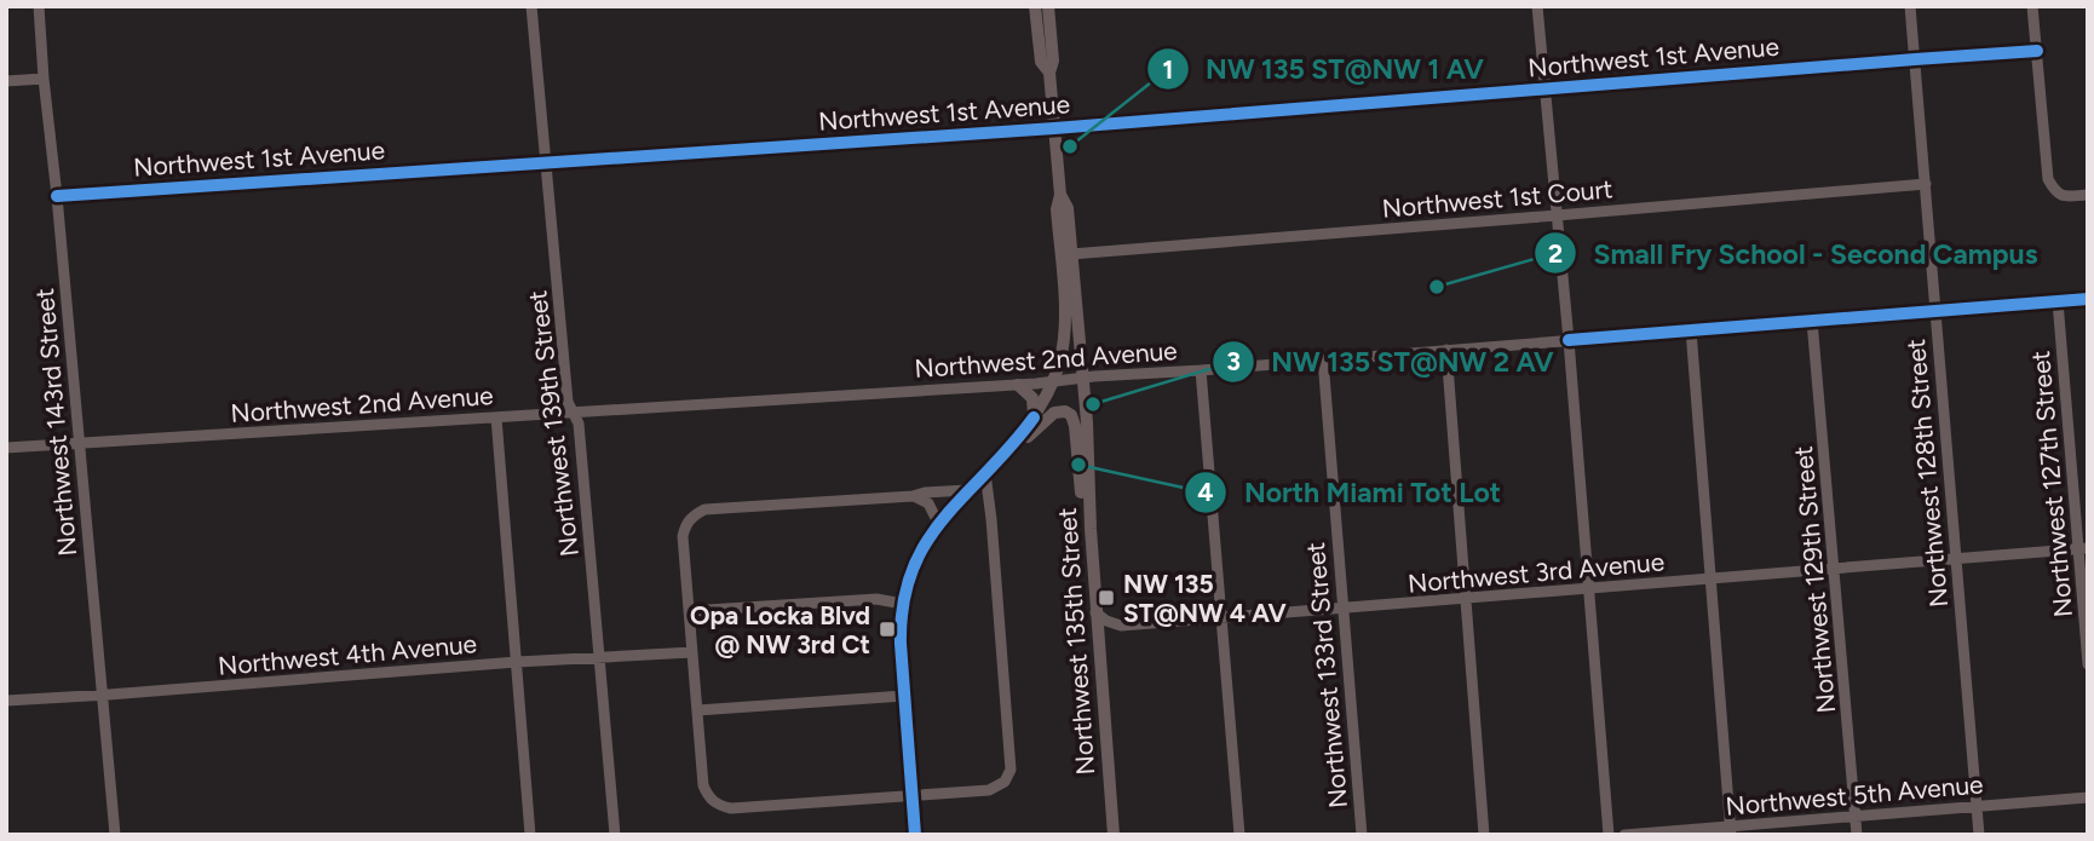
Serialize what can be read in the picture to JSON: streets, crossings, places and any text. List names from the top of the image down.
{
  "streets": {
    "main road": ["Northwest 135th Street"],
    "street": [
      "Northwest 1st Avenue",
      "Northwest 1st Court",
      "Northwest 2nd Avenue",
      "Northwest 143rd Street",
      "Northwest 139th Street",
      "Northwest 128th Street",
      "Northwest 127th Street",
      "Northwest 3rd Avenue",
      "Northwest 129th Street",
      "Northwest 4th Avenue",
      "Northwest 133rd Street",
      "Northwest 5th Avenue"
    ]
  },
  "crossings": [
    ["Northwest 1st Avenue", "Northwest 143rd Street"],
    ["Northwest 1st Avenue", "Northwest 139th Street"],
    ["Northwest 1st Avenue", "Northwest 128th Street"],
    ["Northwest 1st Avenue", "Northwest 135th Street"],
    ["Northwest 1st Court", "Northwest 128th Street"],
    ["Northwest 1st Court", "Northwest 135th Street"],
    ["Northwest 2nd Avenue", "Northwest 143rd Street"],
    ["Northwest 2nd Avenue", "Northwest 139th Street"],
    ["Northwest 2nd Avenue", "Northwest 128th Street"],
    ["Northwest 2nd Avenue", "Northwest 127th Street"],
    ["Northwest 2nd Avenue", "Northwest 129th Street"],
    ["Northwest 2nd Avenue", "Northwest 135th Street"],
    ["Northwest 2nd Avenue", "Northwest 133rd Street"],
    ["Northwest 143rd Street", "Northwest 4th Avenue"],
    ["Northwest 139th Street", "Northwest 4th Avenue"],
    ["Northwest 128th Street", "Northwest 3rd Avenue"],
    ["Northwest 128th Street", "Northwest 5th Avenue"],
    ["Northwest 3rd Avenue", "Northwest 129th Street"],
    ["Northwest 3rd Avenue", "Northwest 133rd Street"],
    ["Northwest 129th Street", "Northwest 5th Avenue"]
  ],
  "places": {
    "other": [
      "NW 135 ST@NW 1 AV",
      "Small Fry School - Second Campus",
      "NW 135 ST@NW 2 AV",
      "North Miami Tot Lot"
    ],
    "transit": ["NW 135 ST@NW 4 AV", "Opa Locka Blvd @ NW 3rd Ct"]
  }
}
